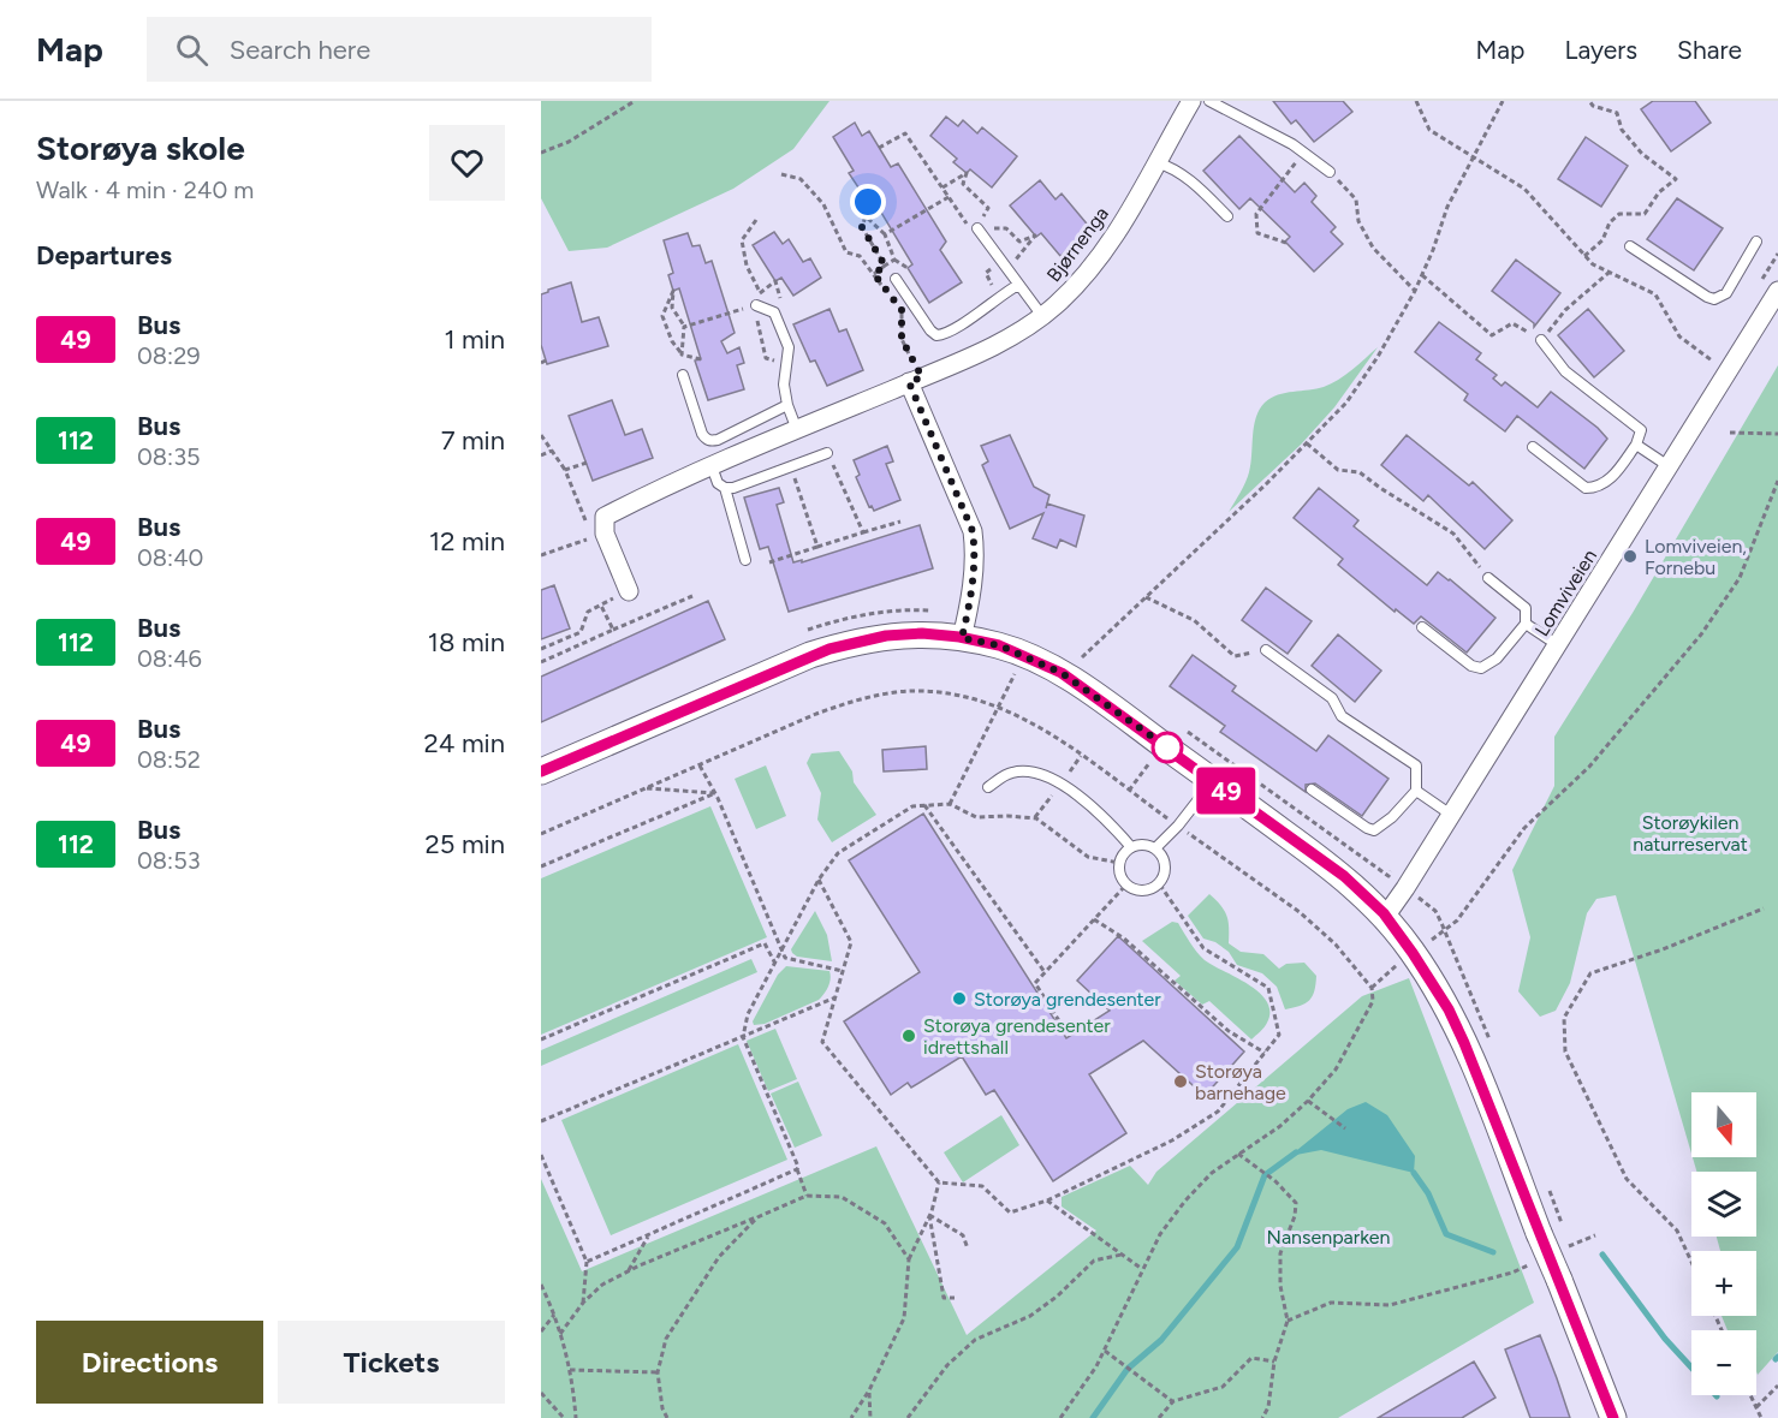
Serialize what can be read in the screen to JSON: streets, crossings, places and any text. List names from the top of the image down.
{
  "streets": {
    "street": ["Bjørnenga", "Lomviveien"]
  },
  "parks": ["Storøykilen naturreservat", "Nansenparken"],
  "places": [
    "Lomviveien, Fornebu",
    "Storøya grendesenter",
    "Storøya grendesenter idrettshall",
    "Storøya barnehage"
  ],
  "lines": ["bus line 49"],
  "north": "bottom",
  "page": {
    "header": "Map",
    "search": "Search here",
    "nav": ["Map", "Layers", "Share"],
    "heading": [
      ["Storøya skole", "Walk · 4 min · 240 m"],
      "Departures"
    ],
    "on_map": "49",
    "list": [
      {
        "mark": "49",
        "name": "Bus",
        "note": "08:29",
        "value": "1 min"
      },
      {
        "mark": "112",
        "name": "Bus",
        "note": "08:35",
        "value": "7 min"
      },
      {
        "mark": "49",
        "name": "Bus",
        "note": "08:40",
        "value": "12 min"
      },
      {
        "mark": "112",
        "name": "Bus",
        "note": "08:46",
        "value": "18 min"
      },
      {
        "mark": "49",
        "name": "Bus",
        "note": "08:52",
        "value": "24 min"
      },
      {
        "mark": "112",
        "name": "Bus",
        "note": "08:53",
        "value": "25 min"
      }
    ],
    "map_buttons": ["+", "−"],
    "buttons": ["Directions", "Tickets"]
  }
}
